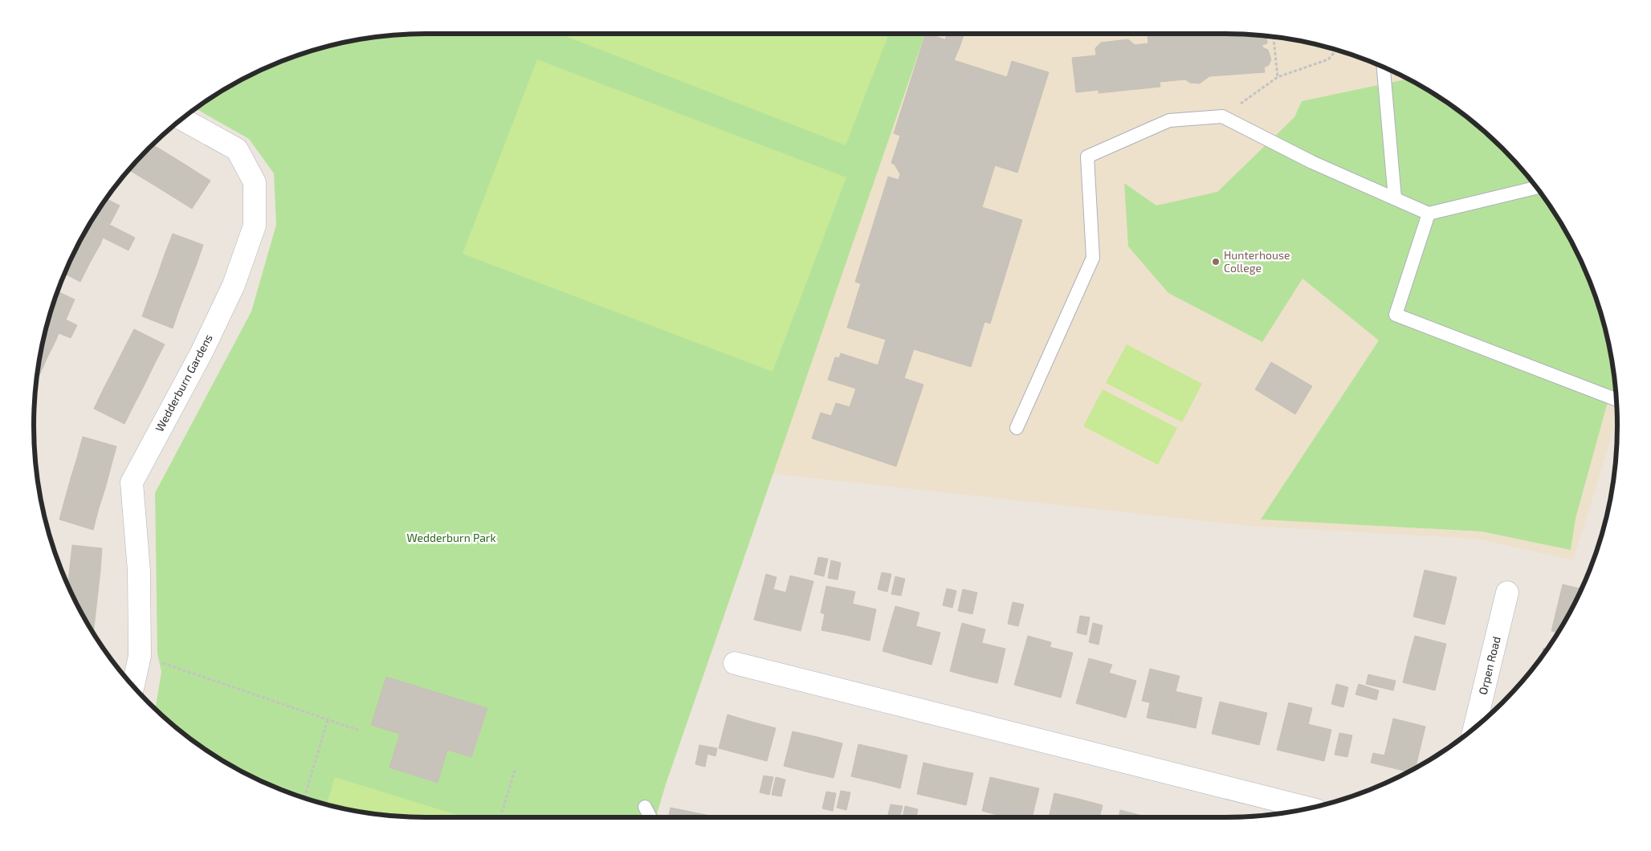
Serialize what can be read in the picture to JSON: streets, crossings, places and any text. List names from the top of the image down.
{
  "streets": {
    "street": ["Wedderburn Gardens", "Orpen Road"]
  },
  "parks": ["Wedderburn Park"],
  "places": ["Hunterhouse College"]
}
